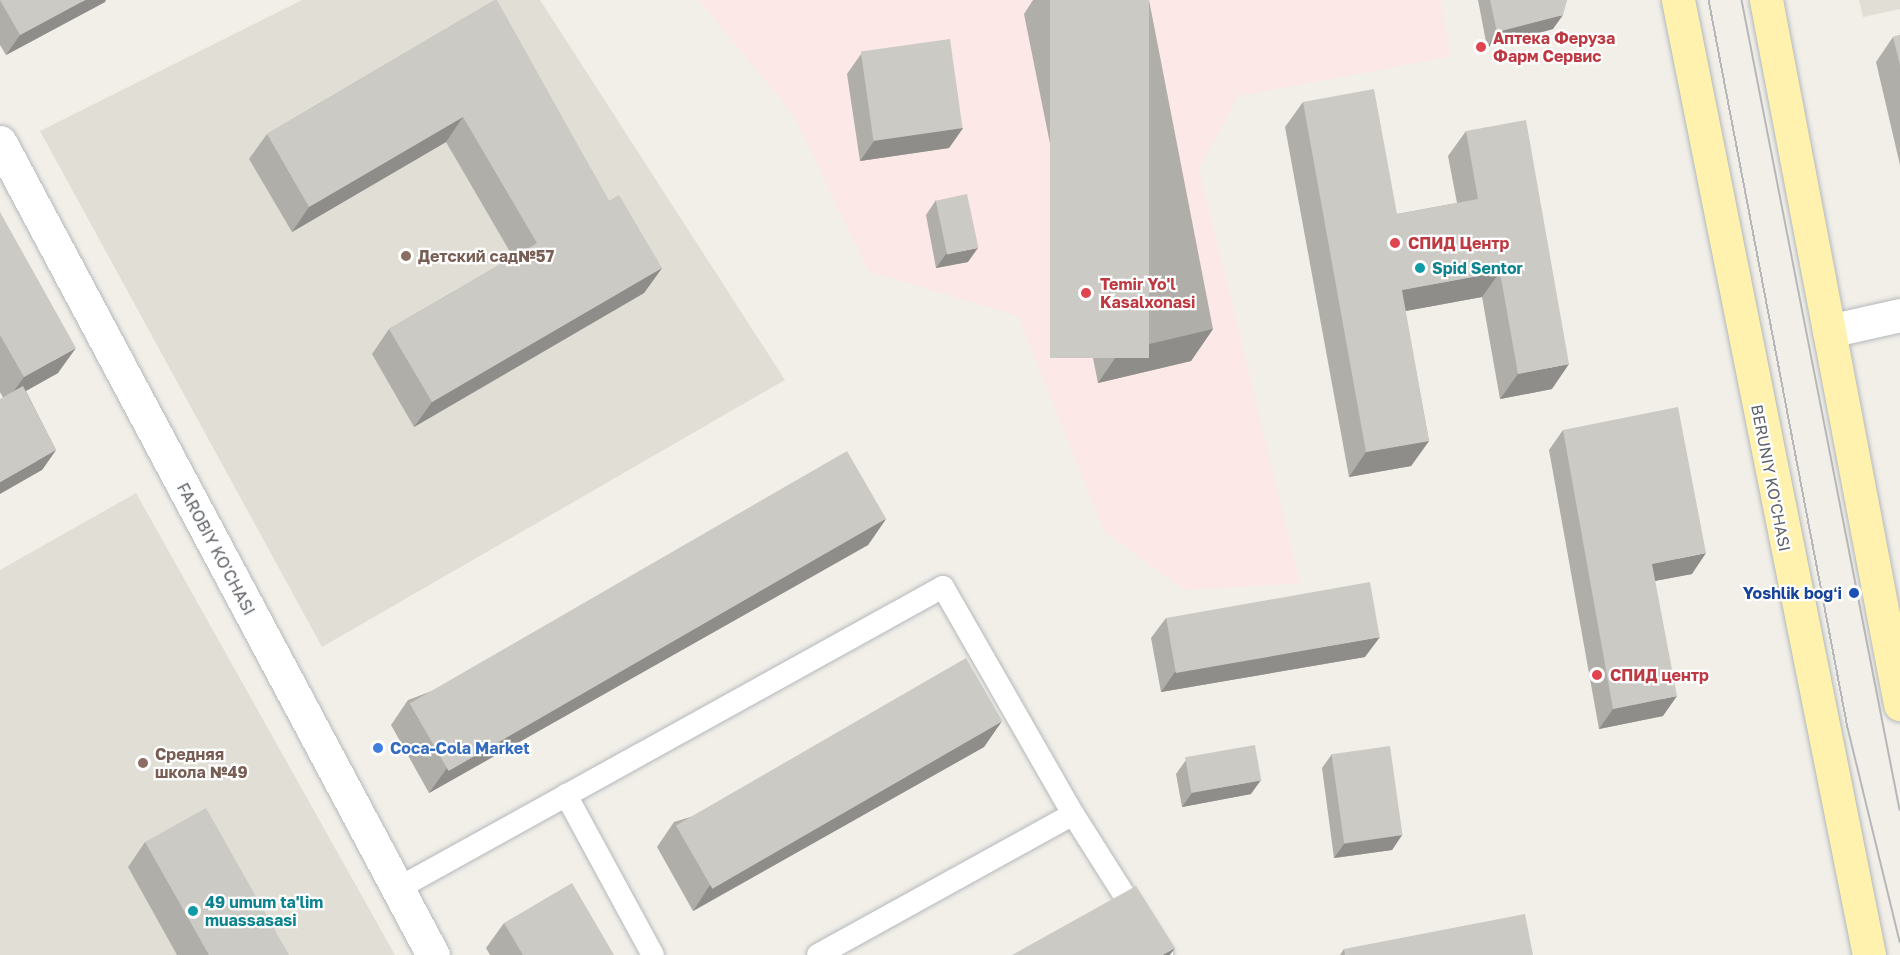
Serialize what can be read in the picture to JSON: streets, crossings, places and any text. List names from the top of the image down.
{
  "streets": {
    "main road": ["BERUNIY KO'CHASI"],
    "street": ["FAROBIY KO'CHASI"]
  },
  "places": [
    "Аптека Феруза Фарм Сервис",
    "СПИД Центр",
    "Детский сад№57",
    "Spid Sentor",
    "Temir Yo'l Kasalxonasi",
    "Yoshlik bogʻi",
    "СПИД центр",
    "Coca-Cola Market",
    "Средняя школа №49",
    "49 umum ta'lim muassasasi"
  ]
}
